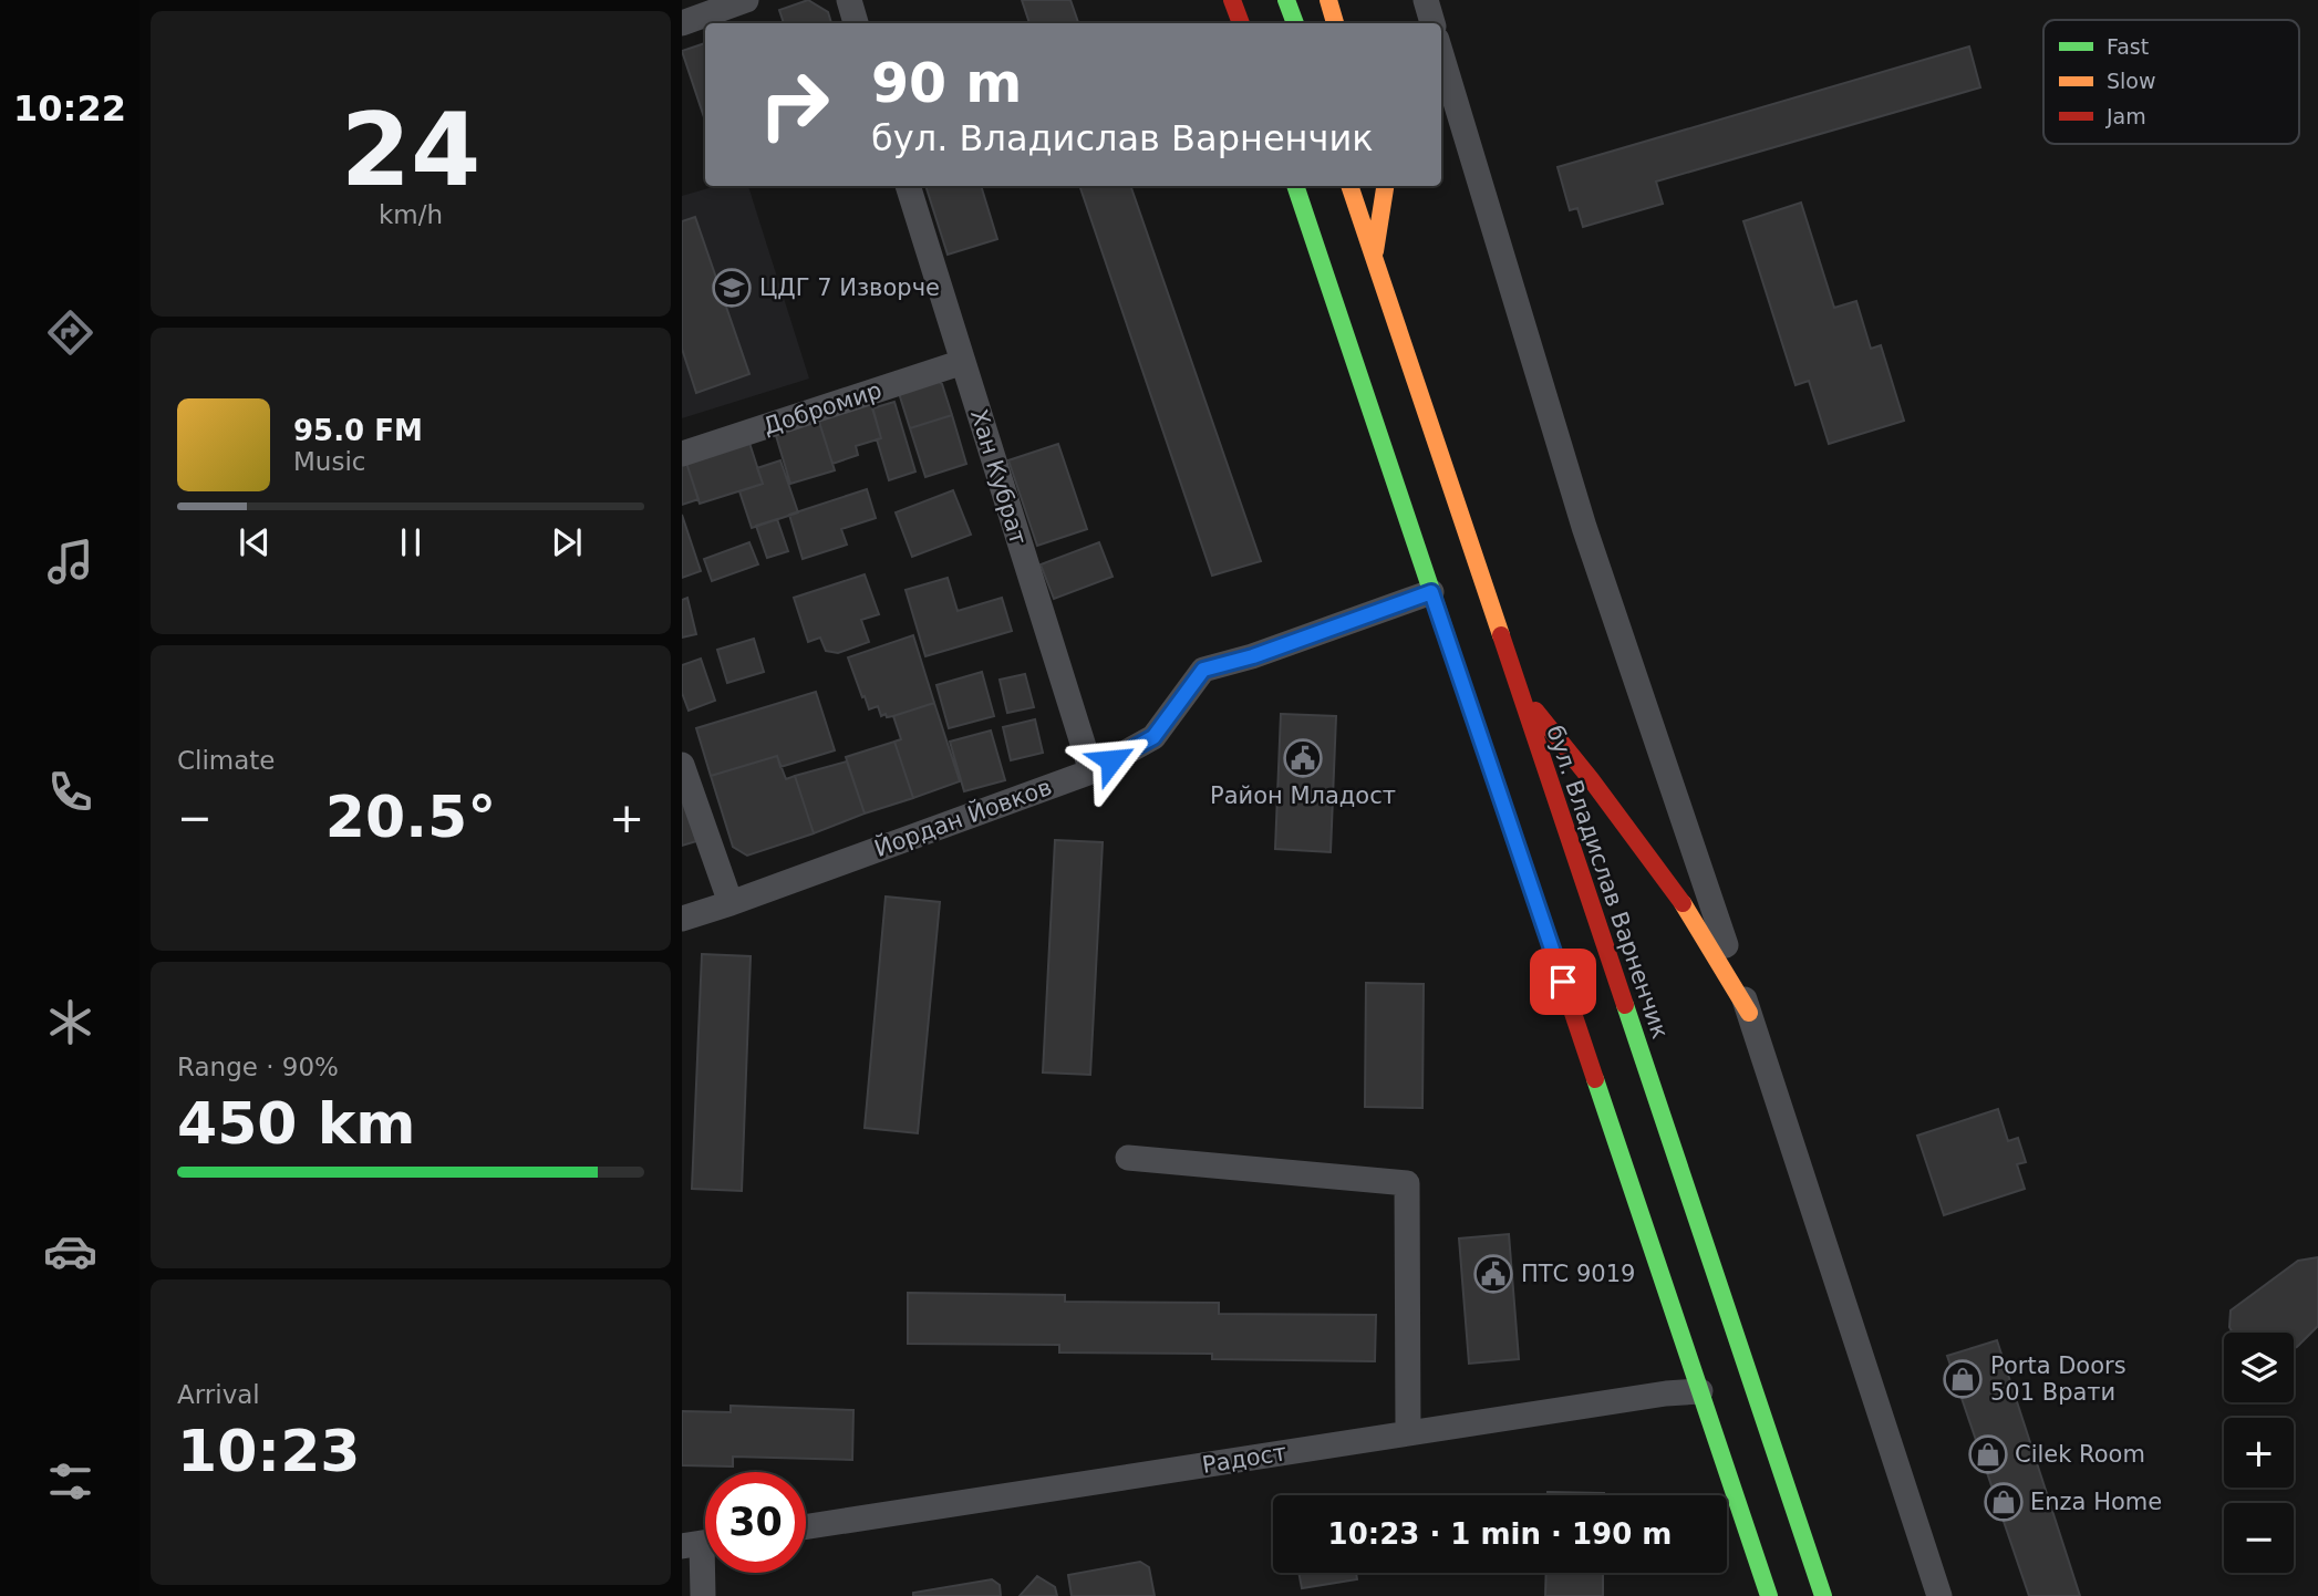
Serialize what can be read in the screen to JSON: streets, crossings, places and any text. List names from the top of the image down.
{
  "streets": {
    "main road": ["бул. Владислав Варненчик"],
    "street": [
      "Добромир",
      "Хан Кубрат",
      "Йордан Йовков",
      "Радост"
    ]
  },
  "crossings": [
    ["Добромир", "Хан Кубрат"],
    ["Хан Кубрат", "Йордан Йовков"]
  ],
  "places": {
    "school or university": ["ЦДГ 7 Изворче"],
    "public building": ["Район Младост", "ПТС 9019"],
    "shop": ["Porta Doors 501 Врати", "Cilek Room", "Enza Home"]
  },
  "legend": ["Fast", "Slow", "Jam"],
  "page": {
    "tabs": "10:22",
    "tile": [
      ["24", "km/h"],
      "Climate",
      ["Range · 90%", "450 km"],
      ["Arrival", "10:23"]
    ],
    "turn": ["90 m", "бул. Владислав Варненчик"],
    "song": ["95.0 FM", "Music"],
    "heat": ["−", "20.5°", "+"],
    "map_buttons": ["+", "−"],
    "limit": "30",
    "trip": "10:23 · 1 min · 190 m"
  }
}
